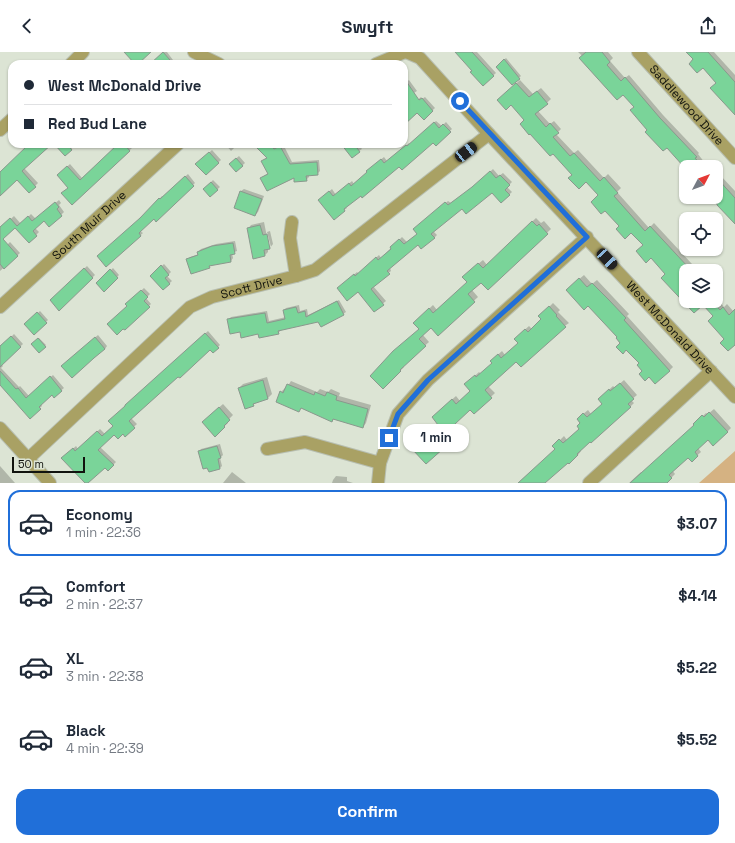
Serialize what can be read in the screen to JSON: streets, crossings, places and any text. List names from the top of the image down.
{
  "streets": {
    "street": [
      "Saddlewood Drive",
      "South Muir Drive",
      "Scott Drive",
      "West McDonald Drive"
    ]
  },
  "crossings": [
    ["Scott Drive", "West McDonald Drive"]
  ],
  "scale_bar": "50 m",
  "north": "top right",
  "page": {
    "header": "Swyft",
    "banner": ["West McDonald Drive", "Red Bud Lane"],
    "bubble": "1 min",
    "scale": "50 m",
    "list": [
      {
        "name": "Economy",
        "note": "1 min · 22:36",
        "value": "$3.07"
      },
      {
        "name": "Comfort",
        "note": "2 min · 22:37",
        "value": "$4.14"
      },
      {
        "name": "XL",
        "note": "3 min · 22:38",
        "value": "$5.22"
      },
      {
        "name": "Black",
        "note": "4 min · 22:39",
        "value": "$5.52"
      }
    ],
    "buttons": "Confirm"
  }
}
